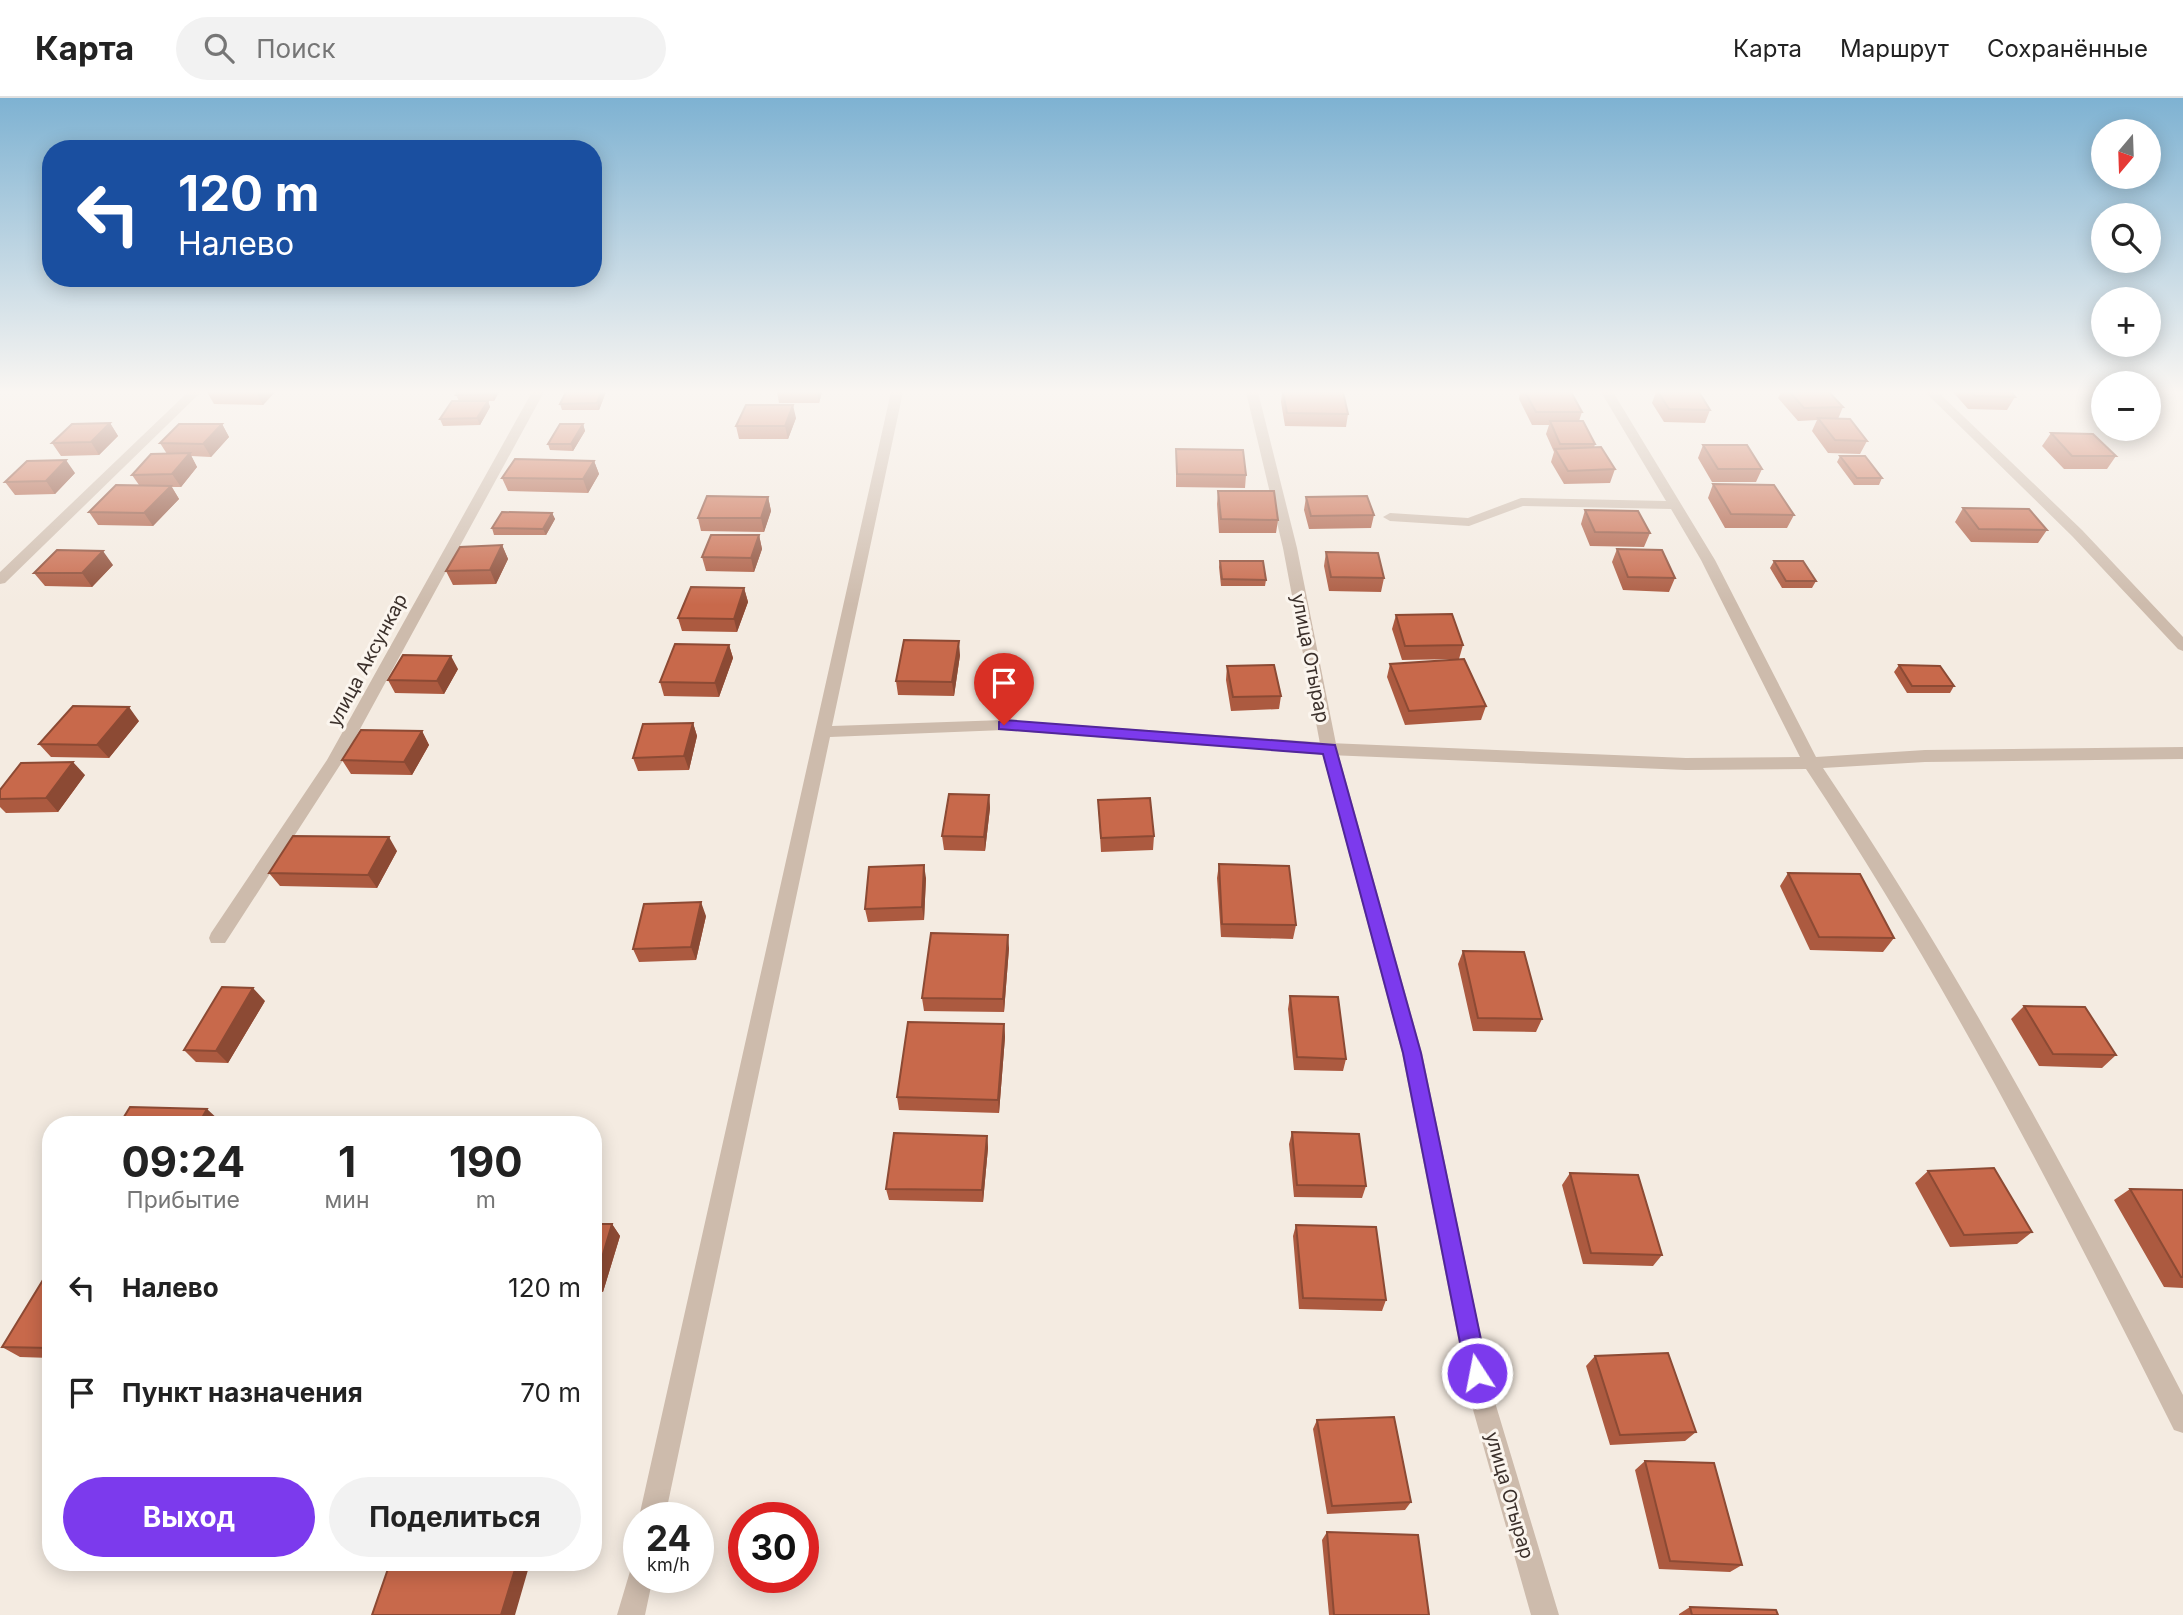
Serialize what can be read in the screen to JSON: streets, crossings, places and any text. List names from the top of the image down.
{
  "streets": {
    "street": ["улица Отырар", "улица Аксункар"]
  },
  "north": "bottom",
  "page": {
    "header": "Карта",
    "search": "Поиск",
    "nav": ["Карта", "Маршрут", "Сохранённые"],
    "map_buttons": ["+", "−"],
    "turn": ["120 m", "Налево"],
    "eta": [
      "09:24",
      "Прибытие",
      "1",
      "мин",
      "190",
      "m"
    ],
    "list": [
      {
        "name": "Налево",
        "value": "120 m"
      },
      {
        "name": "Пункт назначения",
        "value": "70 m"
      }
    ],
    "buttons": ["Выход", "Поделиться"],
    "speed": "24 km/h",
    "limit": "30"
  }
}
